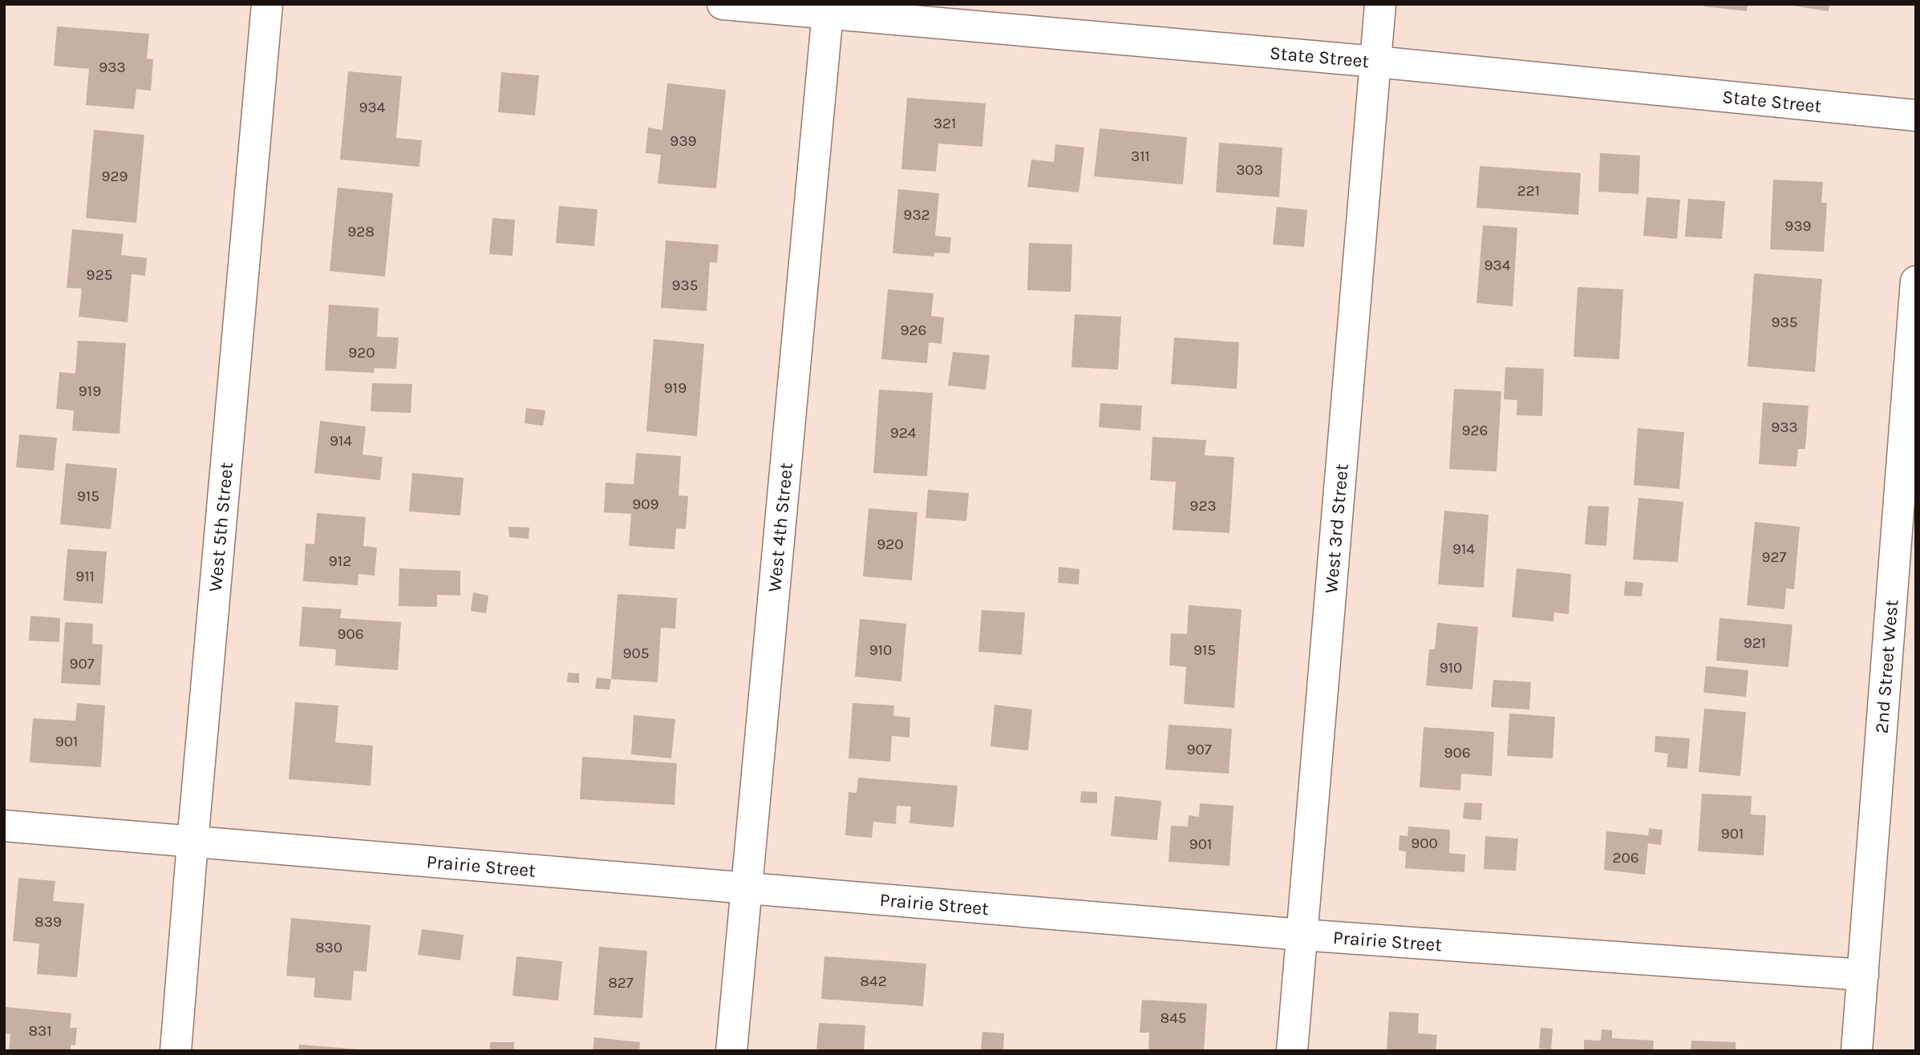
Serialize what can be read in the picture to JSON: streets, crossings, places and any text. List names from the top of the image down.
{
  "streets": {
    "street": [
      "State Street",
      "West 5th Street",
      "West 4th Street",
      "West 3rd Street",
      "2nd Street West",
      "Prairie Street"
    ]
  },
  "crossings": [
    ["State Street", "West 4th Street"],
    ["State Street", "West 3rd Street"],
    ["West 5th Street", "Prairie Street"],
    ["West 4th Street", "Prairie Street"],
    ["West 3rd Street", "Prairie Street"],
    ["2nd Street West", "Prairie Street"]
  ],
  "house_numbers": [
    "933",
    "934",
    "321",
    "939",
    "311",
    "303",
    "929",
    "221",
    "932",
    "939",
    "928",
    "934",
    "925",
    "935",
    "935",
    "926",
    "920",
    "919",
    "919",
    "933",
    "926",
    "924",
    "914",
    "915",
    "909",
    "923",
    "920",
    "914",
    "927",
    "912",
    "911",
    "906",
    "921",
    "910",
    "915",
    "905",
    "907",
    "910",
    "901",
    "907",
    "906",
    "901",
    "900",
    "901",
    "206",
    "839",
    "830",
    "842",
    "827",
    "845",
    "831"
  ]
}
